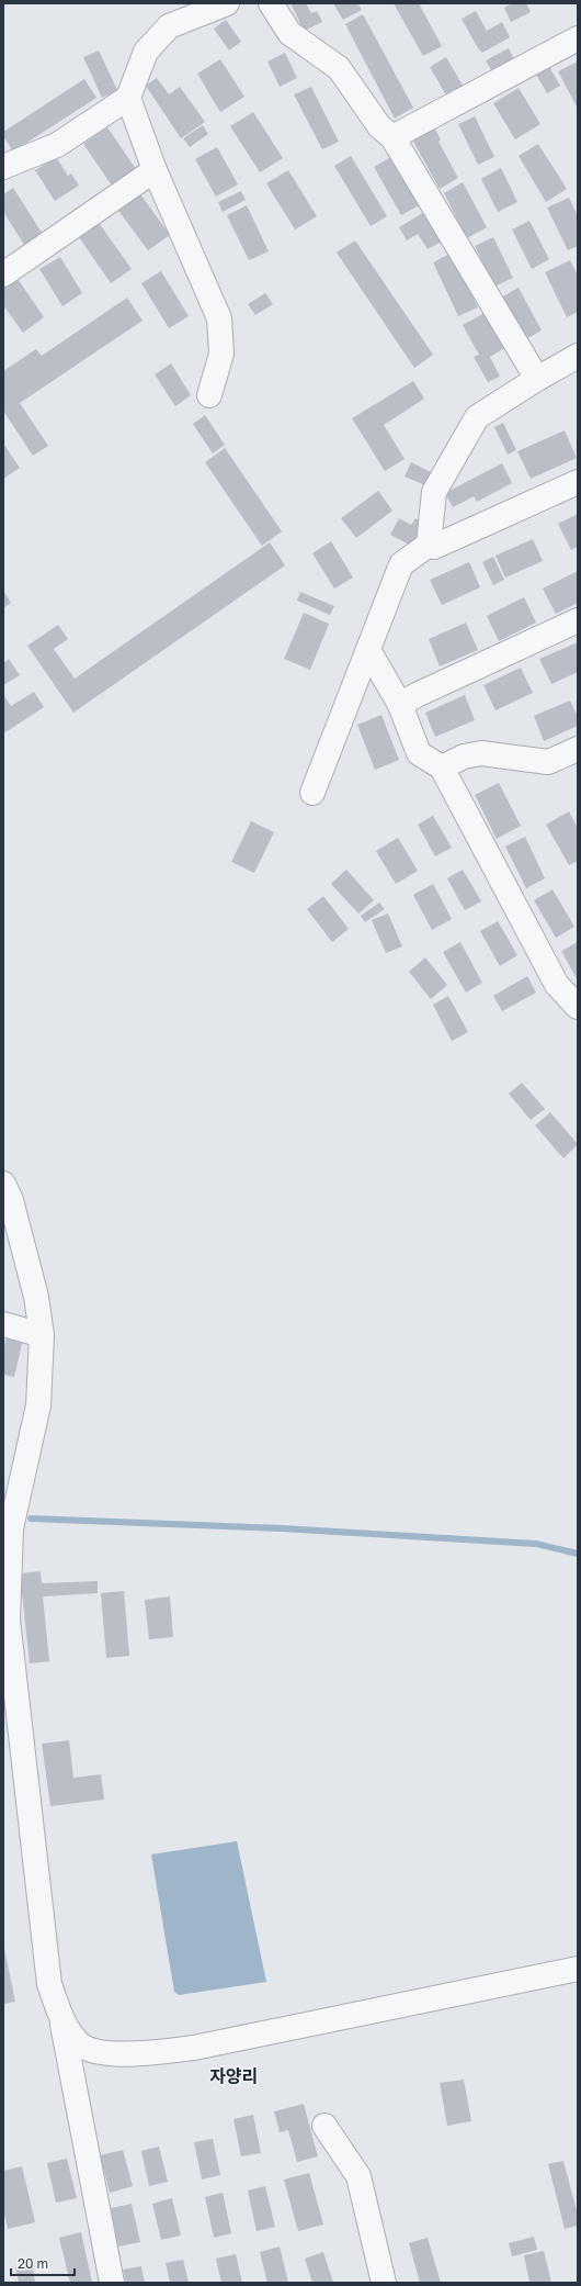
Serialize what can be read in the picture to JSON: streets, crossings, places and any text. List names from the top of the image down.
{
  "districts": ["자양리"],
  "scale_bar": "20 m"
}
